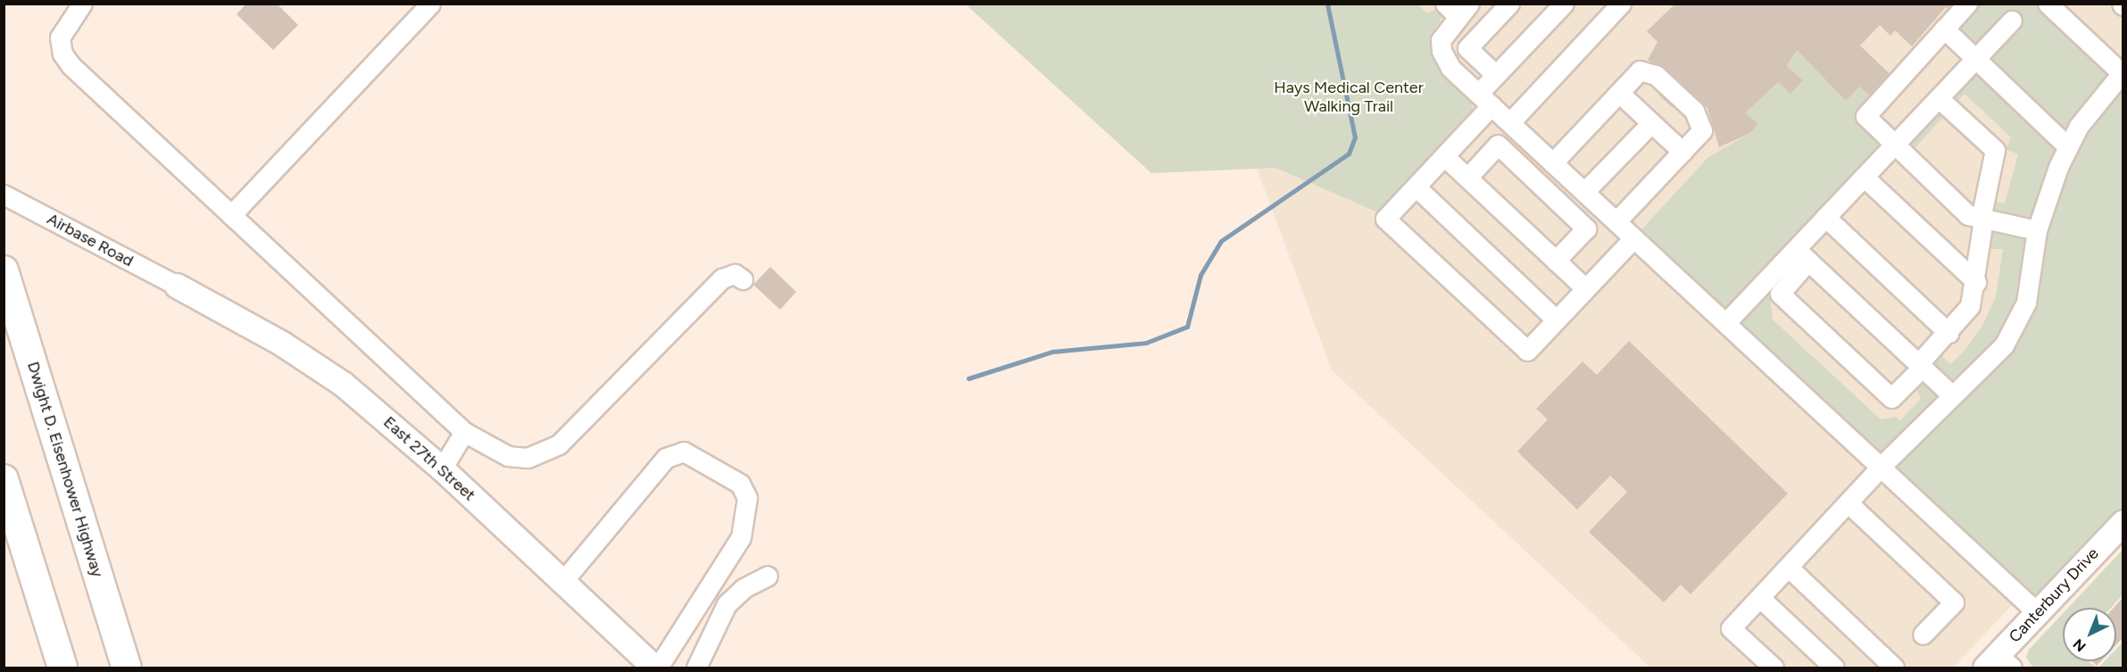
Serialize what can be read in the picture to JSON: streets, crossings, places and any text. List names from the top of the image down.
{
  "streets": {
    "highway": ["Dwight D. Eisenhower Highway"],
    "main road": ["East 27th Street", "Canterbury Drive"],
    "street": ["Airbase Road"]
  },
  "crossings": [
    ["Airbase Road", "East 27th Street"]
  ],
  "parks": ["Hays Medical Center Walking Trail"],
  "north": "bottom left"
}
